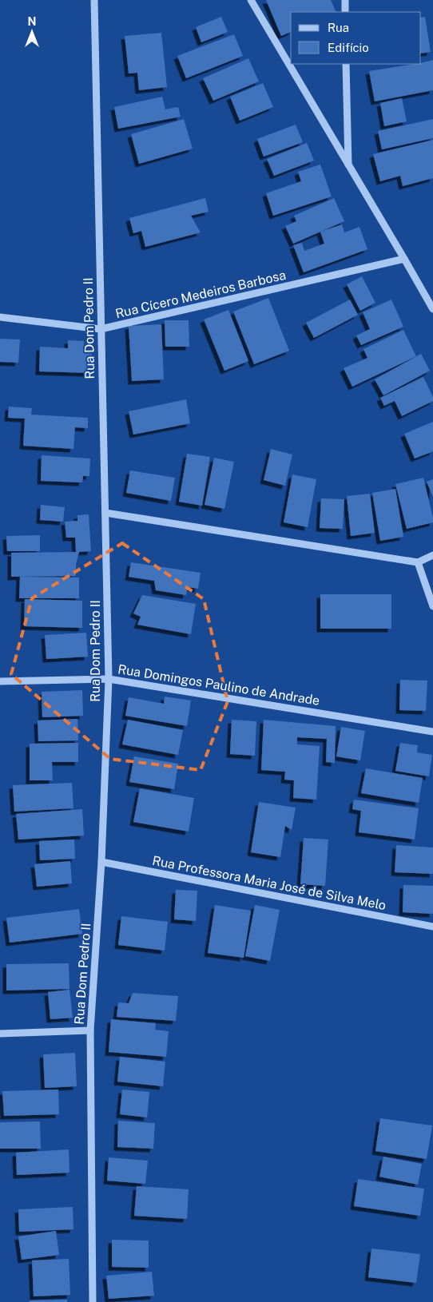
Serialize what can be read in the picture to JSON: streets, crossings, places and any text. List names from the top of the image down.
{
  "streets": {
    "street": [
      "Rua Cícero Medeiros Barbosa",
      "Rua Dom Pedro II",
      "Rua Domingos Paulino de Andrade",
      "Rua Professora Maria José de Silva Melo"
    ]
  },
  "crossings": [
    ["Rua Cícero Medeiros Barbosa", "Rua Dom Pedro II"],
    ["Rua Dom Pedro II", "Rua Domingos Paulino de Andrade"],
    ["Rua Dom Pedro II", "Rua Professora Maria José de Silva Melo"]
  ],
  "legend": ["Rua", "Edifício"],
  "north": "top"
}
